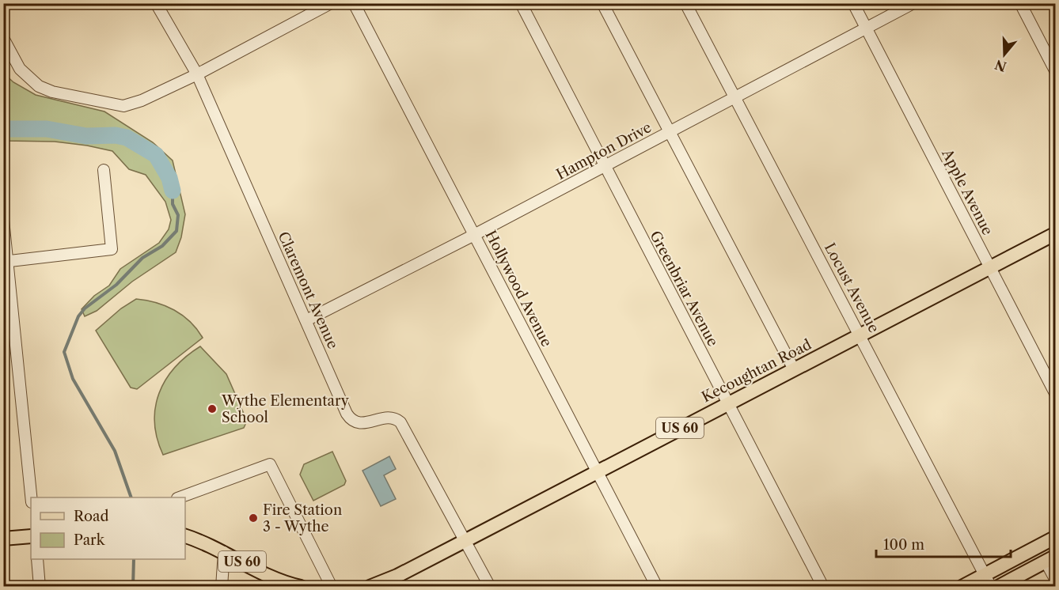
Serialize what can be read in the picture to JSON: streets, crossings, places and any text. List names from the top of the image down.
{
  "streets": {
    "main road": ["Kecoughtan Road", "US 60"],
    "street": [
      "Hampton Drive",
      "Apple Avenue",
      "Locust Avenue",
      "Hollywood Avenue",
      "Greenbriar Avenue",
      "Claremont Avenue"
    ]
  },
  "crossings": [
    ["Hampton Drive", "Apple Avenue"],
    ["Hampton Drive", "Locust Avenue"],
    ["Hampton Drive", "Hollywood Avenue"],
    ["Hampton Drive", "Greenbriar Avenue"],
    ["Hampton Drive", "Claremont Avenue"],
    ["Apple Avenue", "Kecoughtan Road"],
    ["Locust Avenue", "Kecoughtan Road"],
    ["Hollywood Avenue", "Kecoughtan Road"],
    ["Greenbriar Avenue", "Kecoughtan Road"],
    ["Claremont Avenue", "Kecoughtan Road"]
  ],
  "places": ["Wythe Elementary School", "Fire Station 3 - Wythe"],
  "legend": ["Road", "Park"],
  "scale_bar": "100 m",
  "north": "bottom"
}
